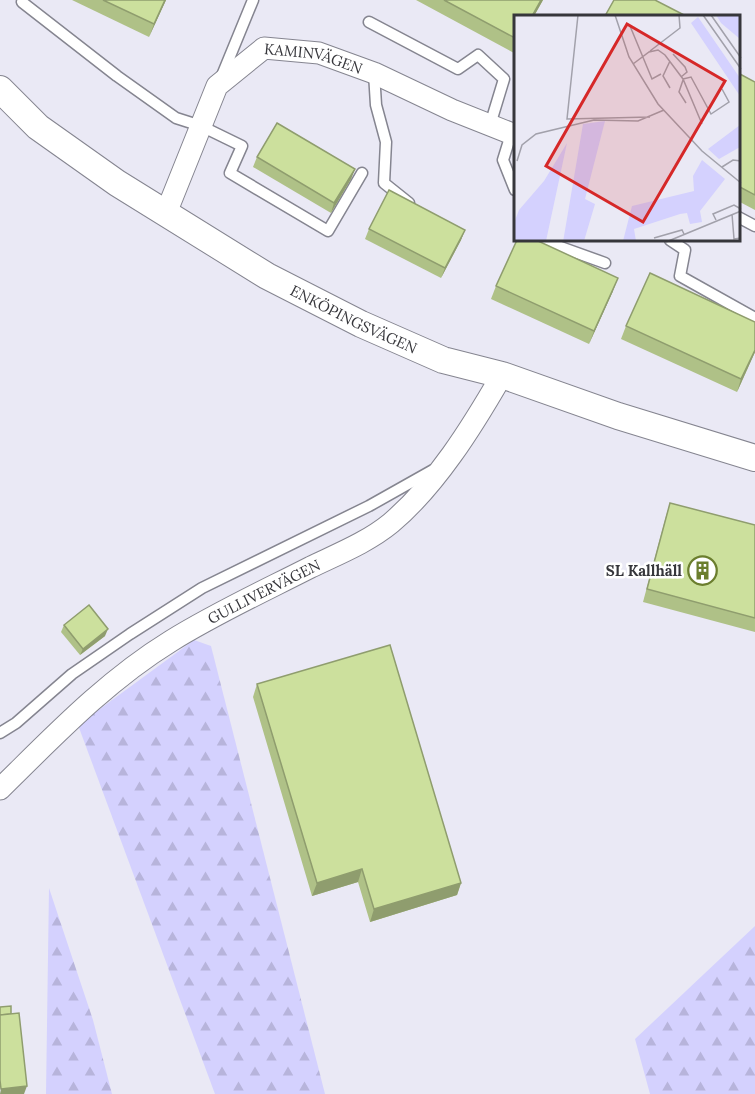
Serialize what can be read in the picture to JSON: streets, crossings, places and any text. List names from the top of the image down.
{
  "streets": {
    "street": ["KAMINVÄGEN", "ENKÖPINGSVÄGEN", "GULLIVERVÄGEN"]
  },
  "crossings": [
    ["KAMINVÄGEN", "ENKÖPINGSVÄGEN"],
    ["ENKÖPINGSVÄGEN", "GULLIVERVÄGEN"]
  ],
  "places": {
    "building": ["SL Kallhäll"]
  }
}
